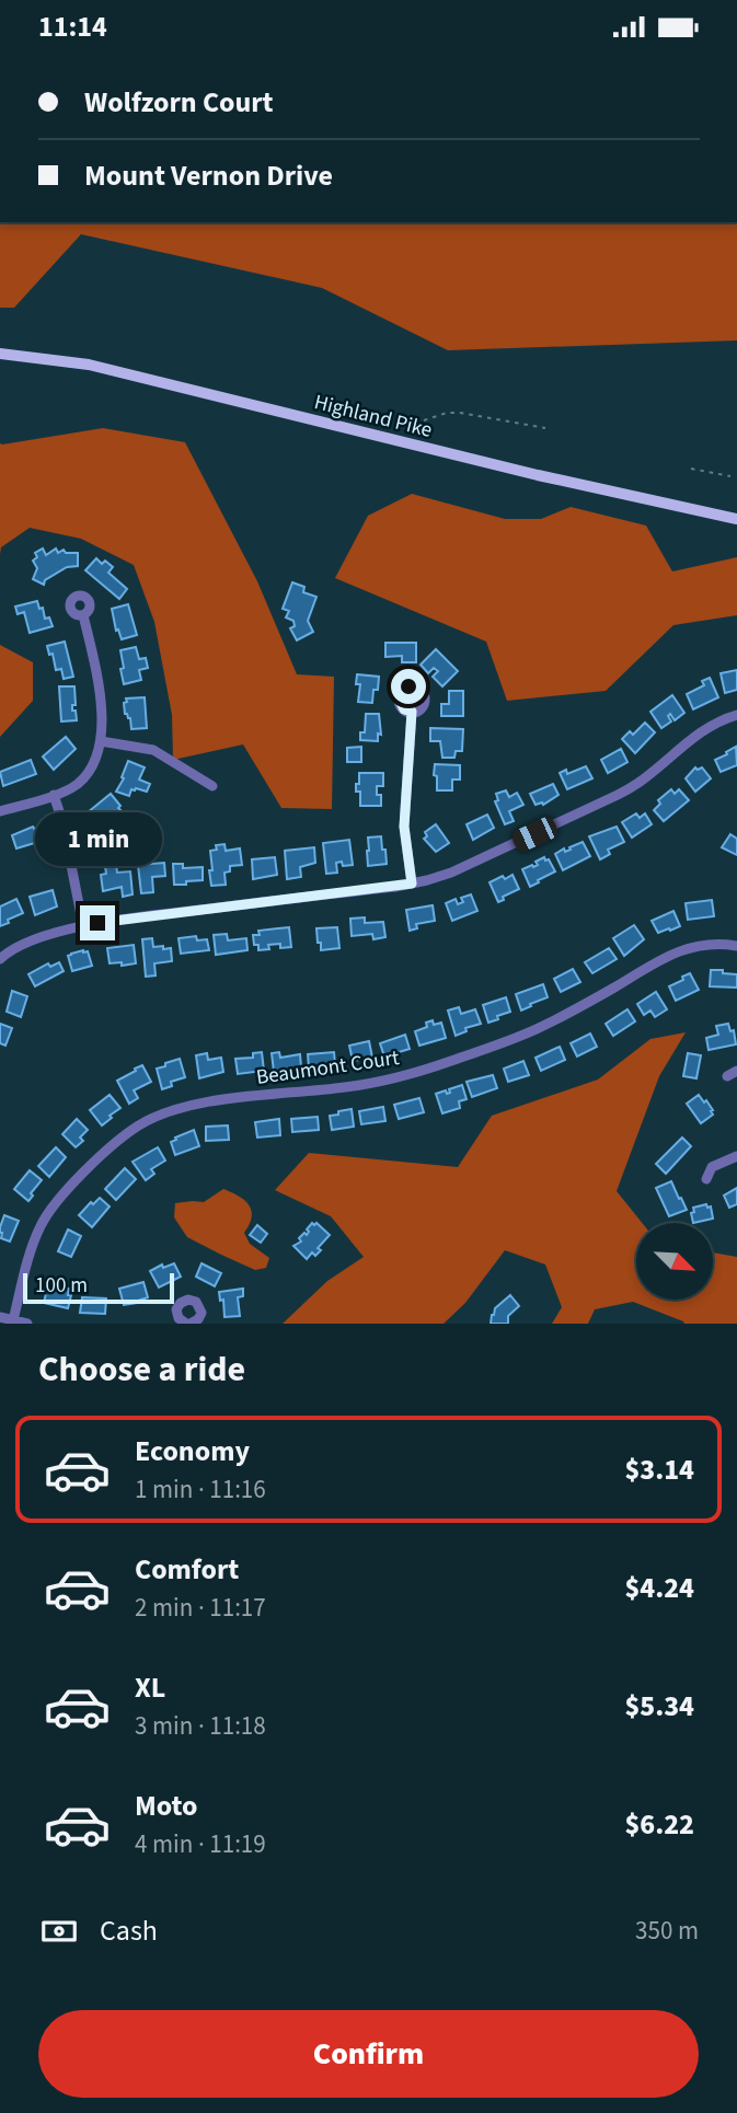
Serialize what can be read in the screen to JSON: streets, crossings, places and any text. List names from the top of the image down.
{
  "streets": {
    "main road": ["Highland Pike"],
    "street": ["Beaumont Court"]
  },
  "scale_bar": "100 m",
  "north": "bottom right",
  "page": {
    "status": "11:14",
    "banner": ["Wolfzorn Court", "Mount Vernon Drive"],
    "bubble": "1 min",
    "scale": "100 m",
    "heading": "Choose a ride",
    "list": [
      {
        "name": "Economy",
        "note": "1 min · 11:16",
        "value": "$3.14"
      },
      {
        "name": "Comfort",
        "note": "2 min · 11:17",
        "value": "$4.24"
      },
      {
        "name": "XL",
        "note": "3 min · 11:18",
        "value": "$5.34"
      },
      {
        "name": "Moto",
        "note": "4 min · 11:19",
        "value": "$6.22"
      }
    ],
    "pay": ["Cash", "350 m"],
    "buttons": "Confirm"
  }
}
